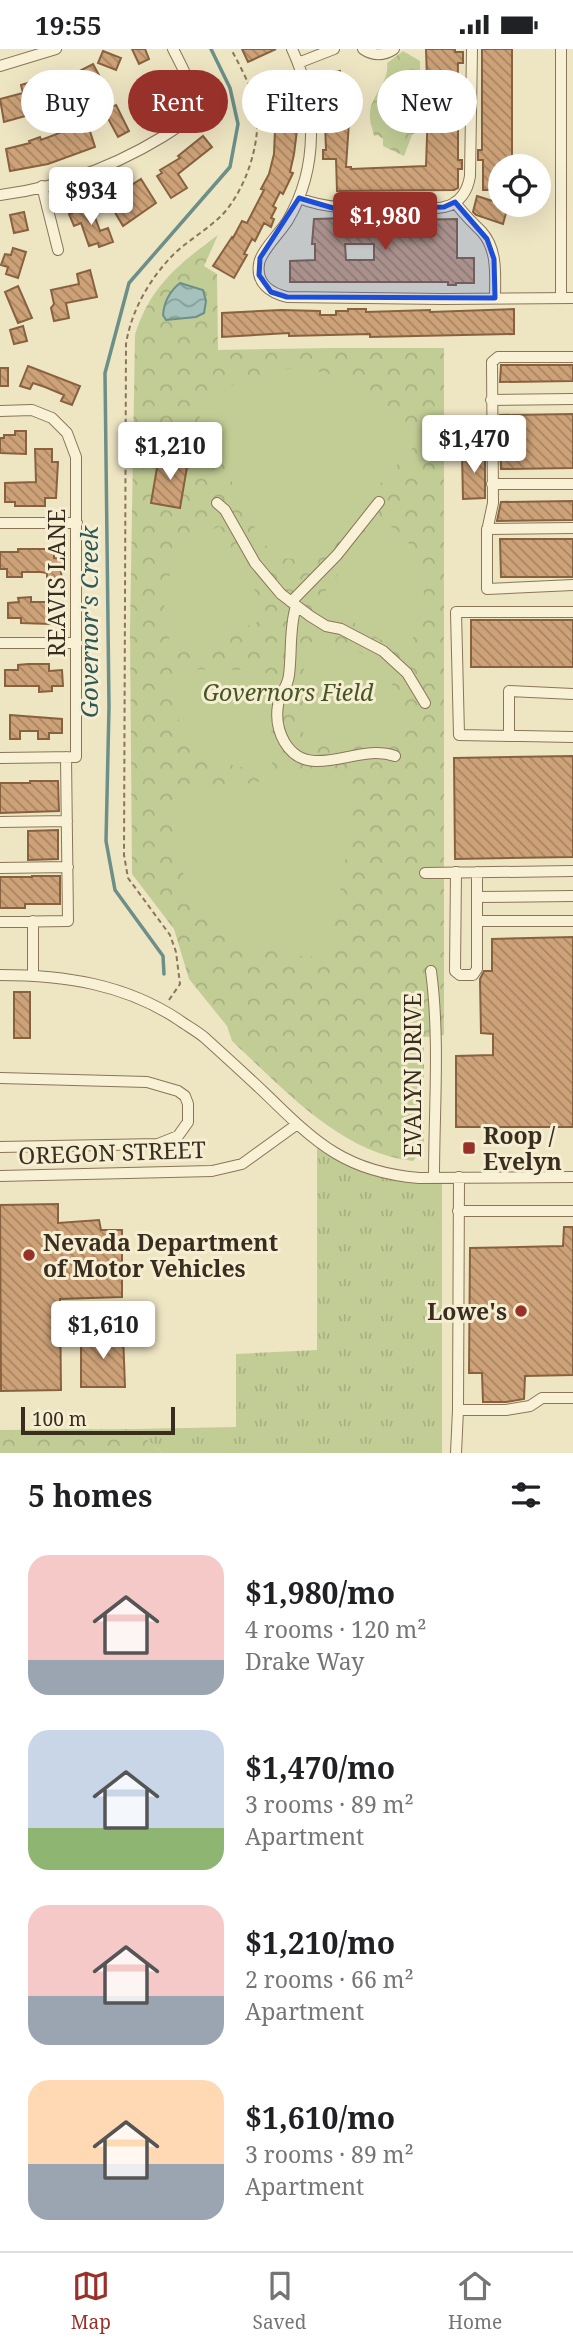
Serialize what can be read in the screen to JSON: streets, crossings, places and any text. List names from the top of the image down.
{
  "streets": {
    "street": ["REAVIS LANE", "EVALYN DRIVE", "OREGON STREET"]
  },
  "water": ["Governor's Creek"],
  "parks": ["Governors Field"],
  "places": {
    "transit": ["Roop / Evelyn"],
    "other": ["Nevada Department of Motor Vehicles", "Lowe's"]
  },
  "scale_bar": "100 m",
  "page": {
    "status": "19:55",
    "chip": [
      "Buy",
      "Rent",
      "Filters",
      "New"
    ],
    "price": [
      "$934",
      "$1,980",
      "$1,470",
      "$1,210",
      "$1,610"
    ],
    "scale": "100 m",
    "heading": "5 homes",
    "list": [
      {
        "name": "$1,980/mo",
        "note": "4 rooms · 120 m² · Drake Way"
      },
      {
        "name": "$1,470/mo",
        "note": "3 rooms · 89 m² · Apartment"
      },
      {
        "name": "$1,210/mo",
        "note": "2 rooms · 66 m² · Apartment"
      },
      {
        "name": "$1,610/mo",
        "note": "3 rooms · 89 m² · Apartment"
      }
    ],
    "tabs": ["Map", "Saved", "Home"]
  }
}
